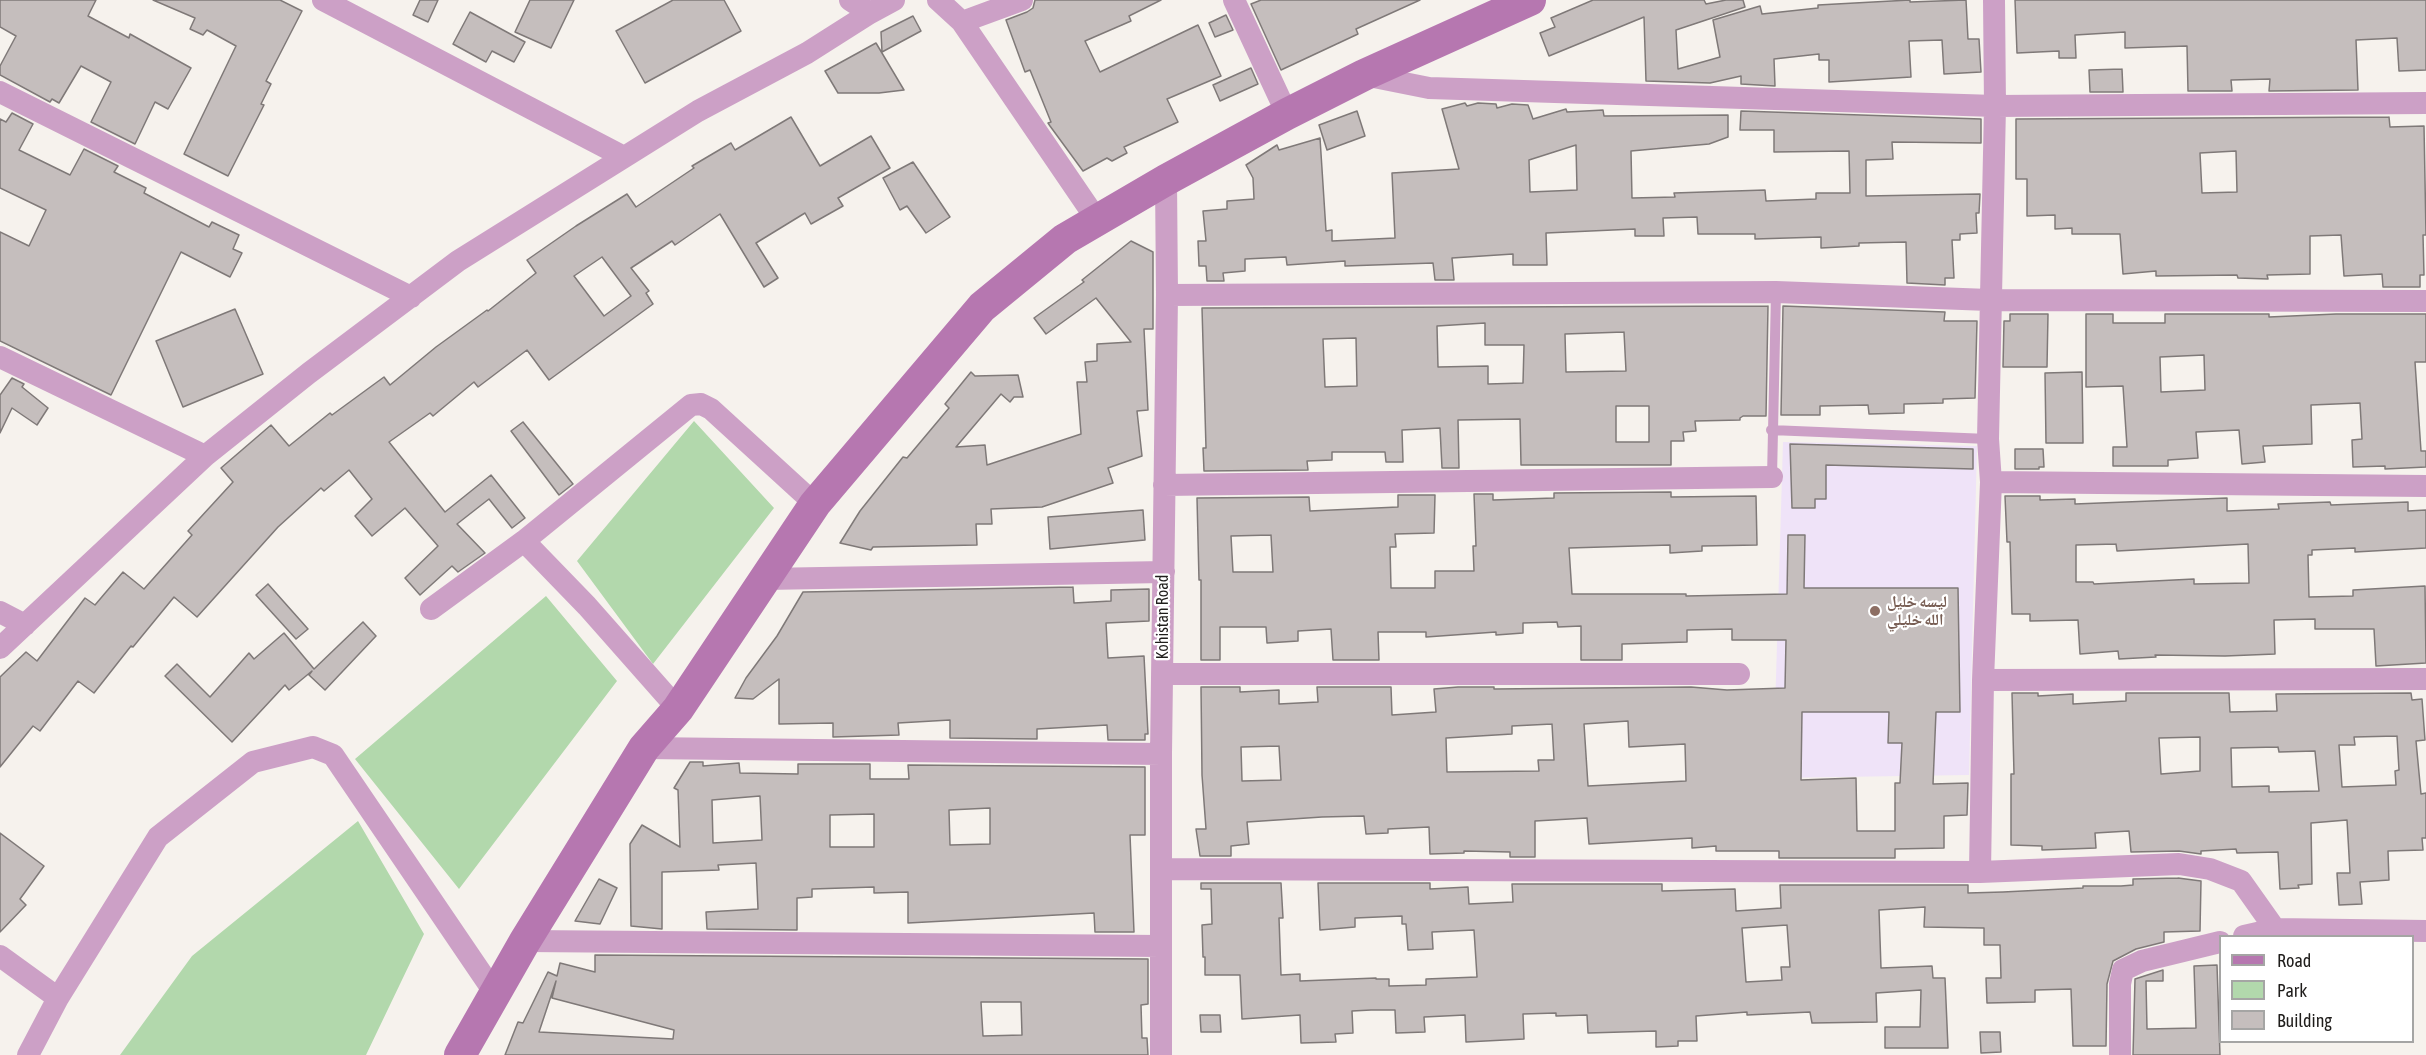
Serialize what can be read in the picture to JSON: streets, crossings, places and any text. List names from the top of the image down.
{
  "streets": {
    "street": ["Kohistan Road"]
  },
  "places": ["ليسه خليل الله خليلي"],
  "legend": ["Road", "Park", "Building"]
}
